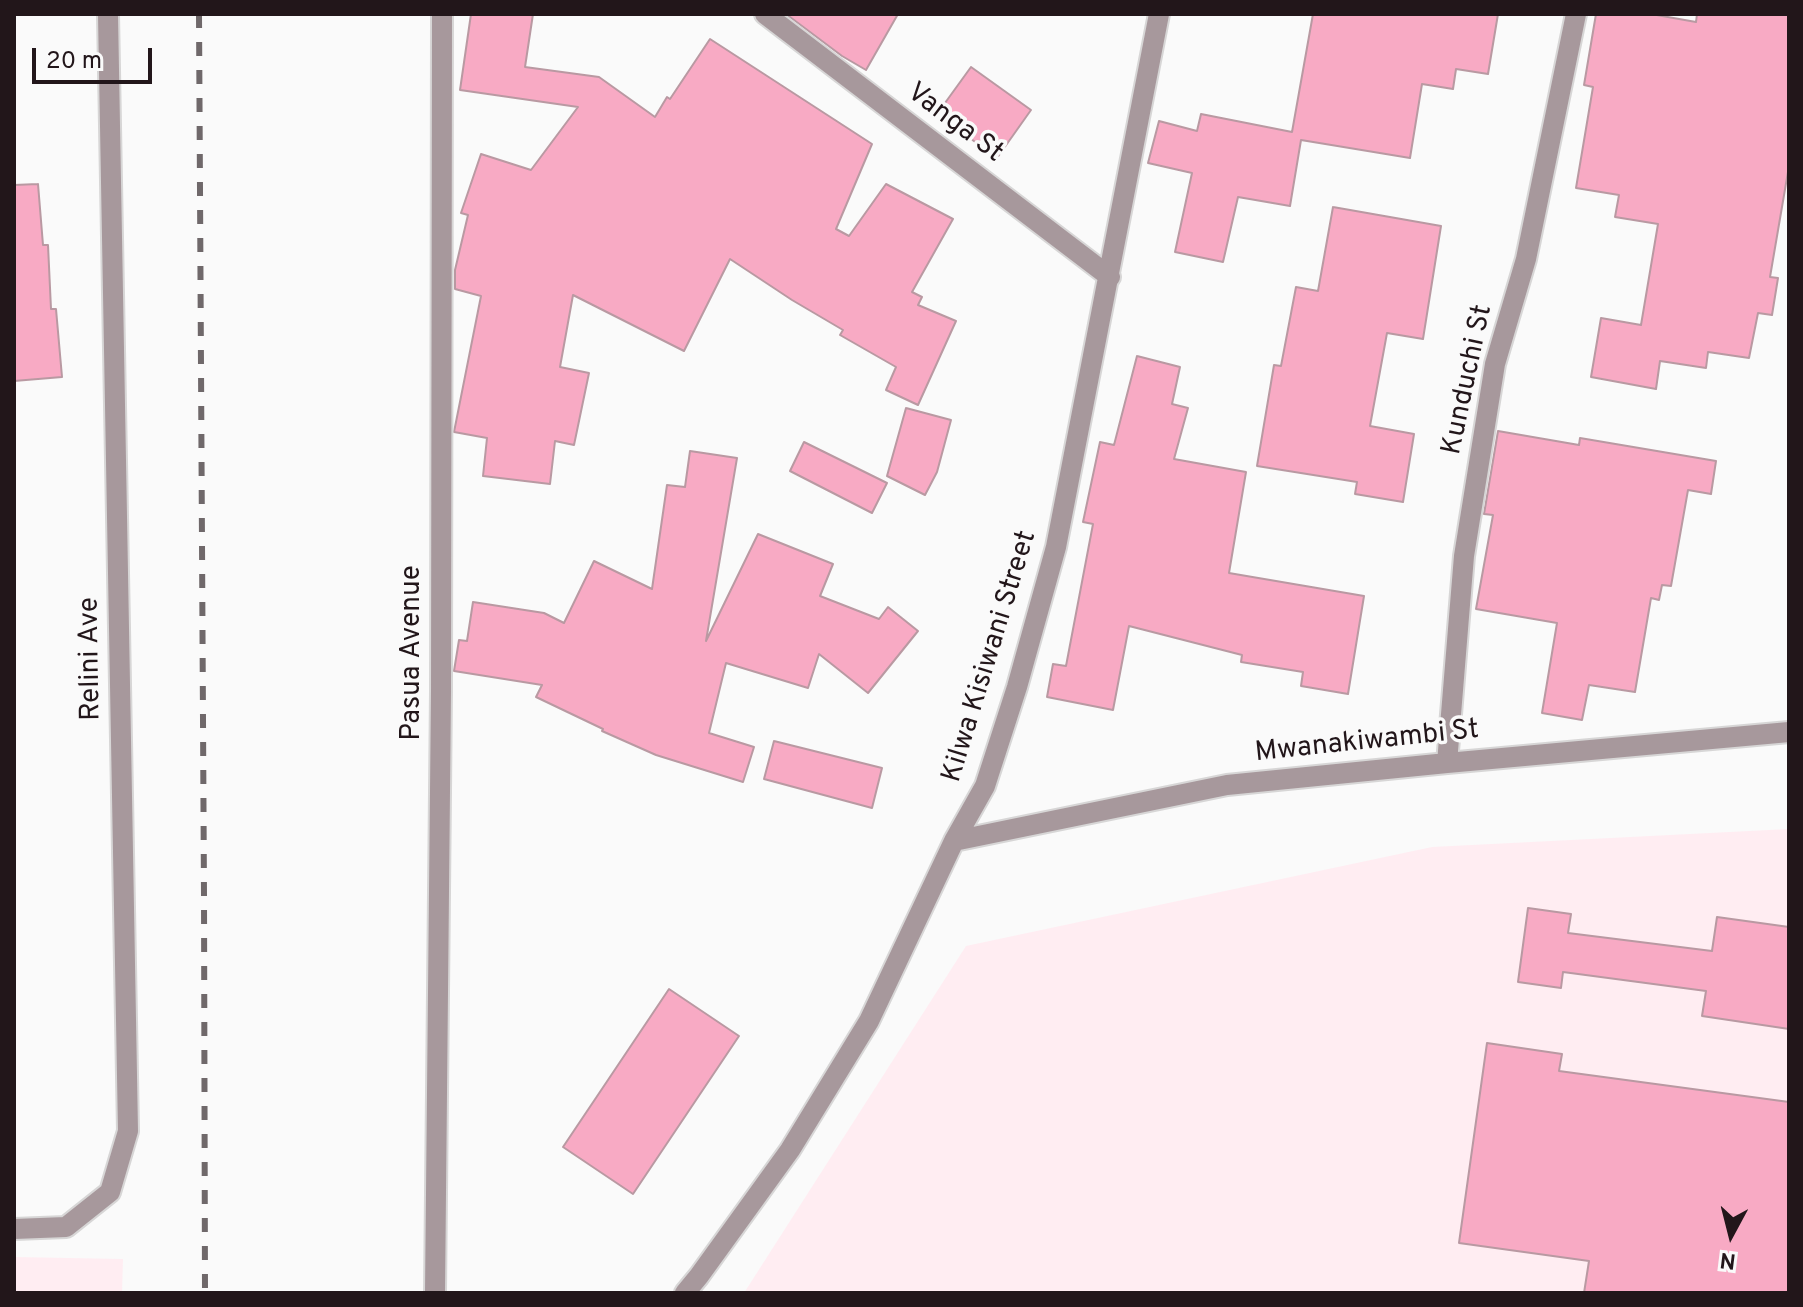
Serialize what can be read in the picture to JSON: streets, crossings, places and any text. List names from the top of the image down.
{
  "streets": {
    "street": [
      "Vanga St",
      "Kunduchi St",
      "Pasua Avenue",
      "Kilwa Kisiwani Street",
      "Relini Ave",
      "Mwanakiwambi St"
    ]
  },
  "crossings": [
    ["Vanga St", "Kilwa Kisiwani Street"],
    ["Kunduchi St", "Mwanakiwambi St"],
    ["Kilwa Kisiwani Street", "Mwanakiwambi St"]
  ],
  "scale_bar": "20 m",
  "north": "bottom"
}
